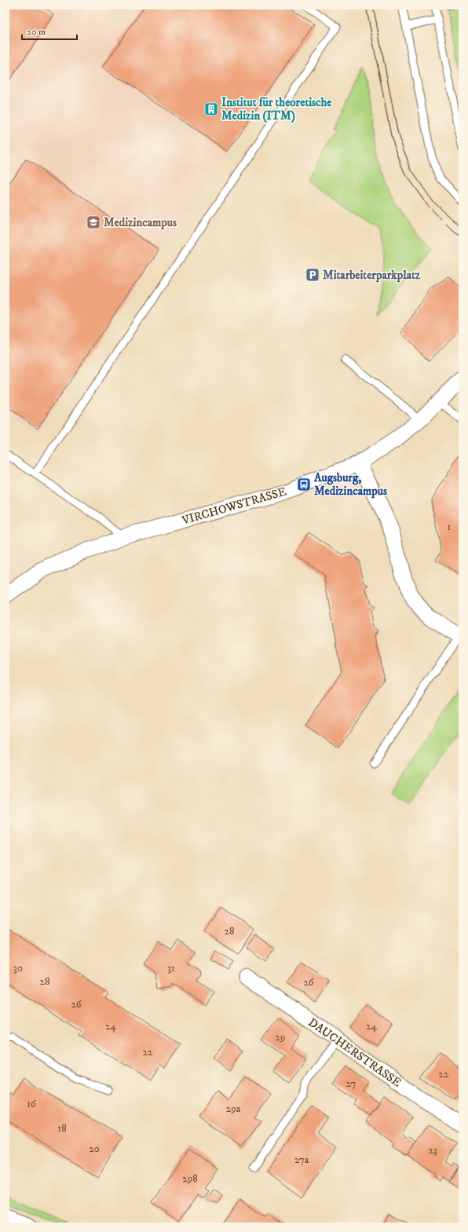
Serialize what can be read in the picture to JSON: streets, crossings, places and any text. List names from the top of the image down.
{
  "streets": {
    "street": ["VIRCHOWSTRASSE", "DAUCHERSTRASSE"]
  },
  "places": {
    "building": ["Institut für theoretische Medizin (ITM)"],
    "school or university": ["Medizincampus"],
    "parking": ["Mitarbeiterparkplatz"],
    "bus stop": ["Augsburg, Medizincampus"]
  },
  "house_numbers": [
    "1",
    "28",
    "30",
    "31",
    "28",
    "26",
    "26",
    "24",
    "24",
    "29",
    "22",
    "22",
    "27",
    "16",
    "29a",
    "18",
    "20",
    "23",
    "27a",
    "298"
  ],
  "scale_bar": "20 m"
}
